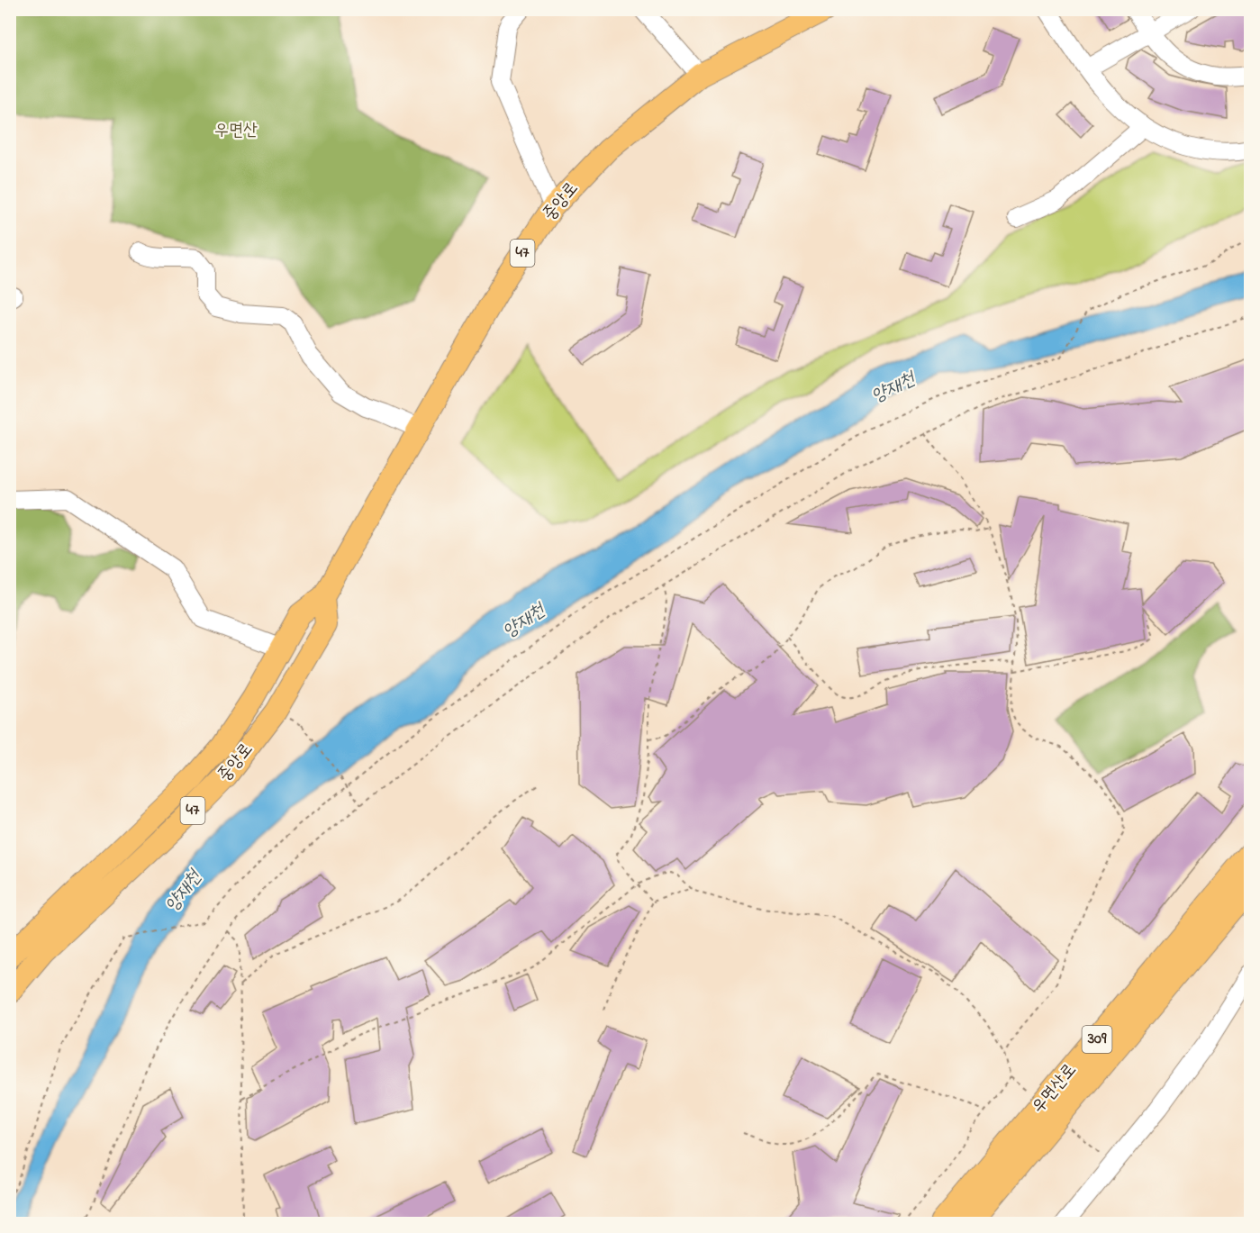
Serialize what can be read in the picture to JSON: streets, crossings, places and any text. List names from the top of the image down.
{
  "streets": {
    "highway": ["309", "우면산로"],
    "main road": ["중앙로", "47"]
  },
  "water": ["양재천"],
  "parks": ["우면산"]
}
